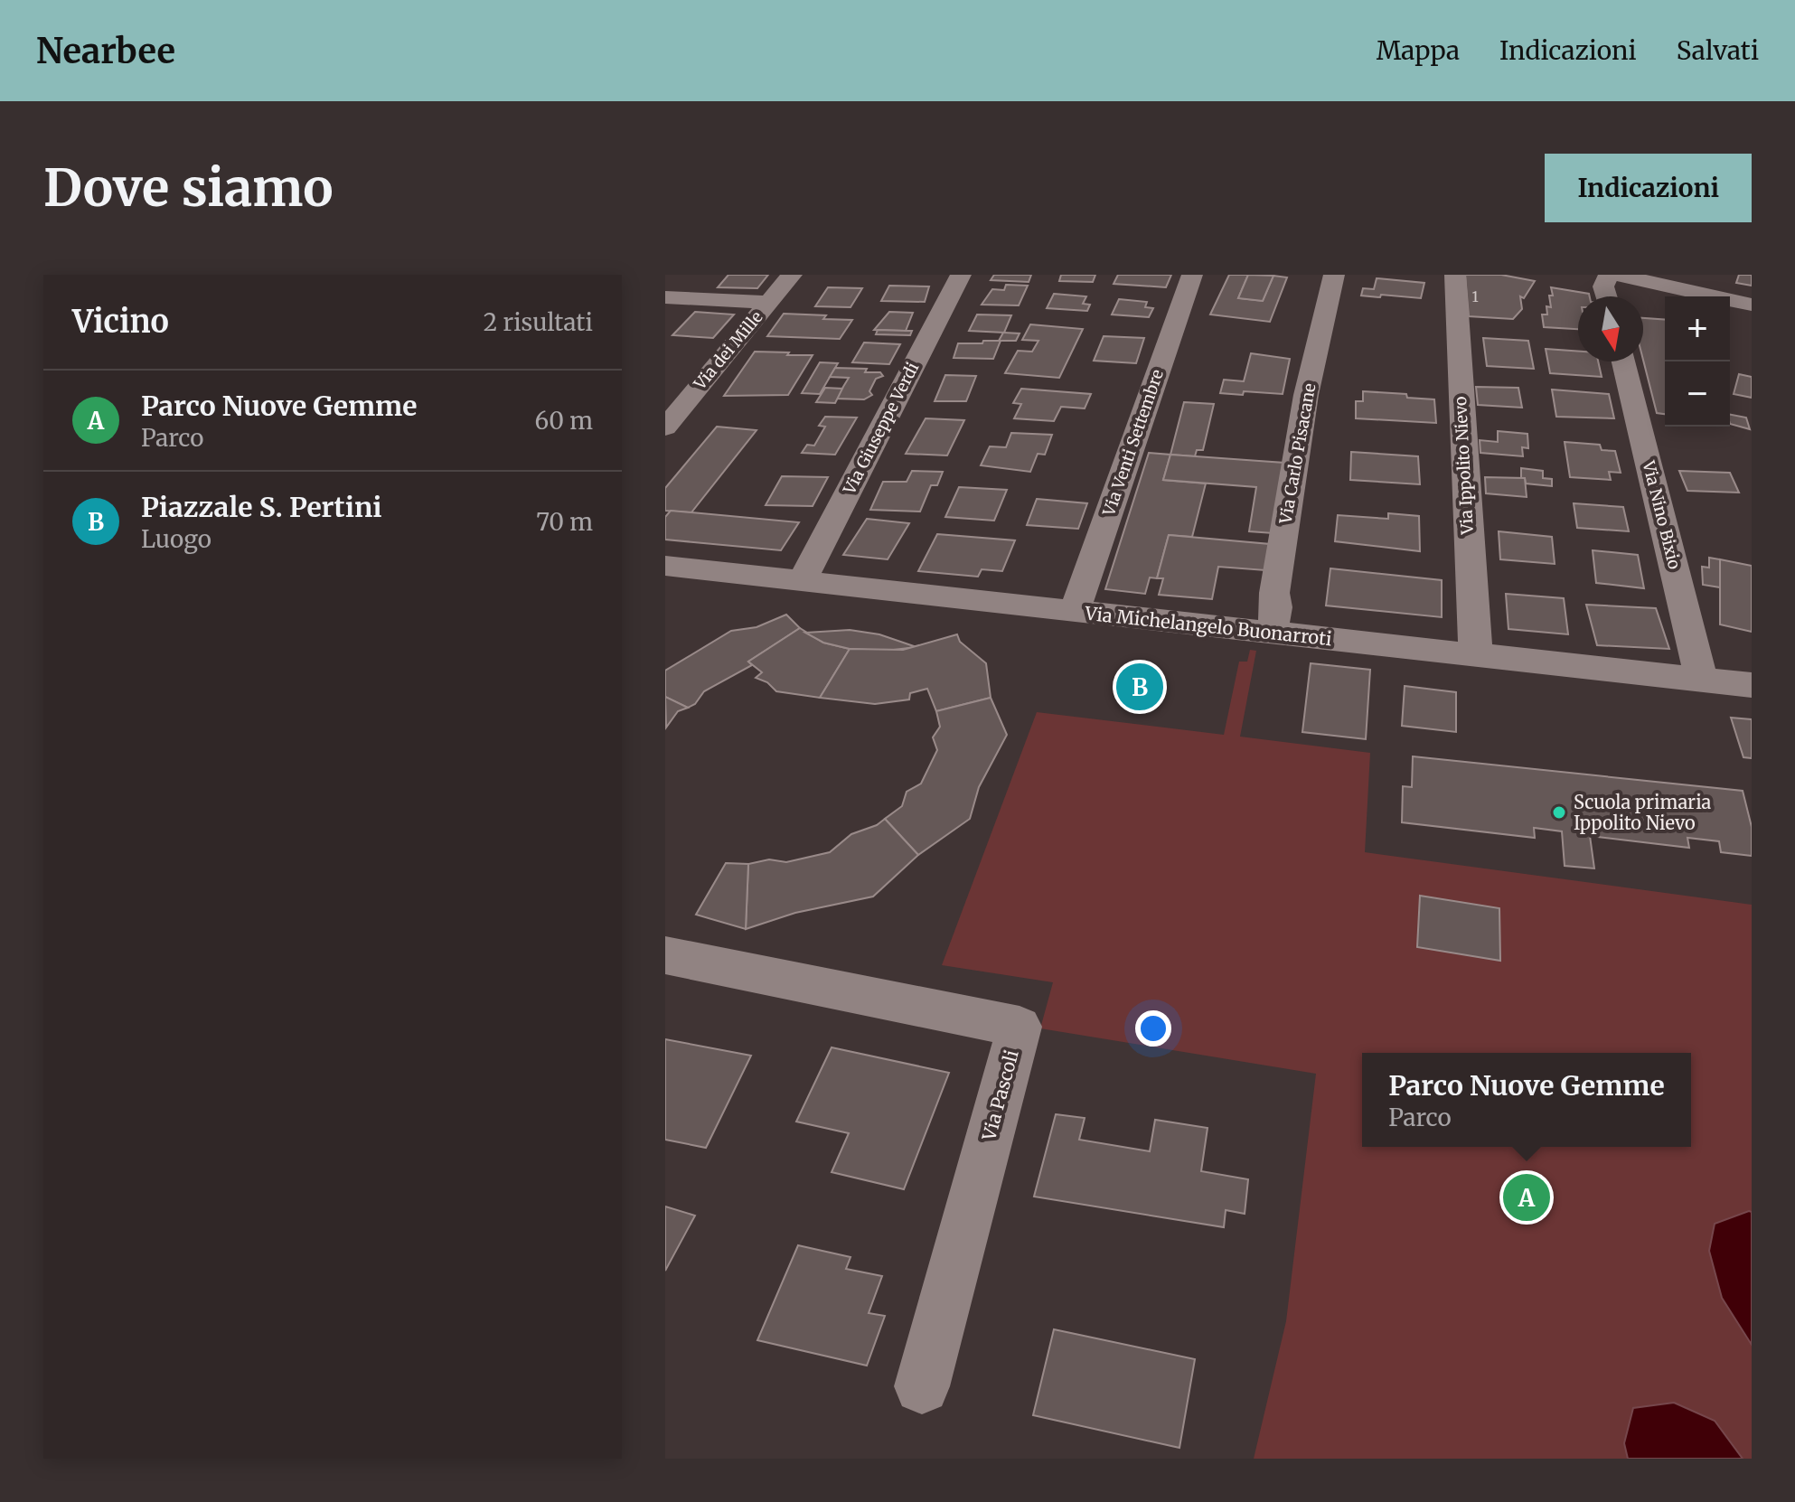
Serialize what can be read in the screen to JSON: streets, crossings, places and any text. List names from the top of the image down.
{
  "streets": {
    "street": [
      "Via dei Mille",
      "Via Giuseppe Verdi",
      "Via Venti Settembre",
      "Via Carlo Pisacane",
      "Via Ippolito Nievo",
      "Via Nino Bixio",
      "Via Michelangelo Buonarroti",
      "Via Pascoli"
    ]
  },
  "crossings": [
    ["Via Giuseppe Verdi", "Via Michelangelo Buonarroti"],
    ["Via Venti Settembre", "Via Michelangelo Buonarroti"],
    ["Via Carlo Pisacane", "Via Michelangelo Buonarroti"],
    ["Via Ippolito Nievo", "Via Michelangelo Buonarroti"],
    ["Via Nino Bixio", "Via Michelangelo Buonarroti"]
  ],
  "places": ["Scuola primaria Ippolito Nievo"],
  "house_numbers": ["1"],
  "north": "bottom",
  "page": {
    "header": "Nearbee",
    "nav": ["Mappa", "Indicazioni", "Salvati"],
    "buttons": "Indicazioni",
    "title": "Dove siamo",
    "heading": ["Vicino", "2 risultati"],
    "map_buttons": ["+", "−"],
    "list": [
      {
        "mark": "A",
        "name": "Parco Nuove Gemme",
        "note": "Parco",
        "value": "60 m"
      },
      {
        "mark": "B",
        "name": "Piazzale S. Pertini",
        "note": "Luogo",
        "value": "70 m"
      }
    ],
    "pins": ["B", "A"],
    "popup": ["Parco Nuove Gemme", "Parco"]
  }
}
